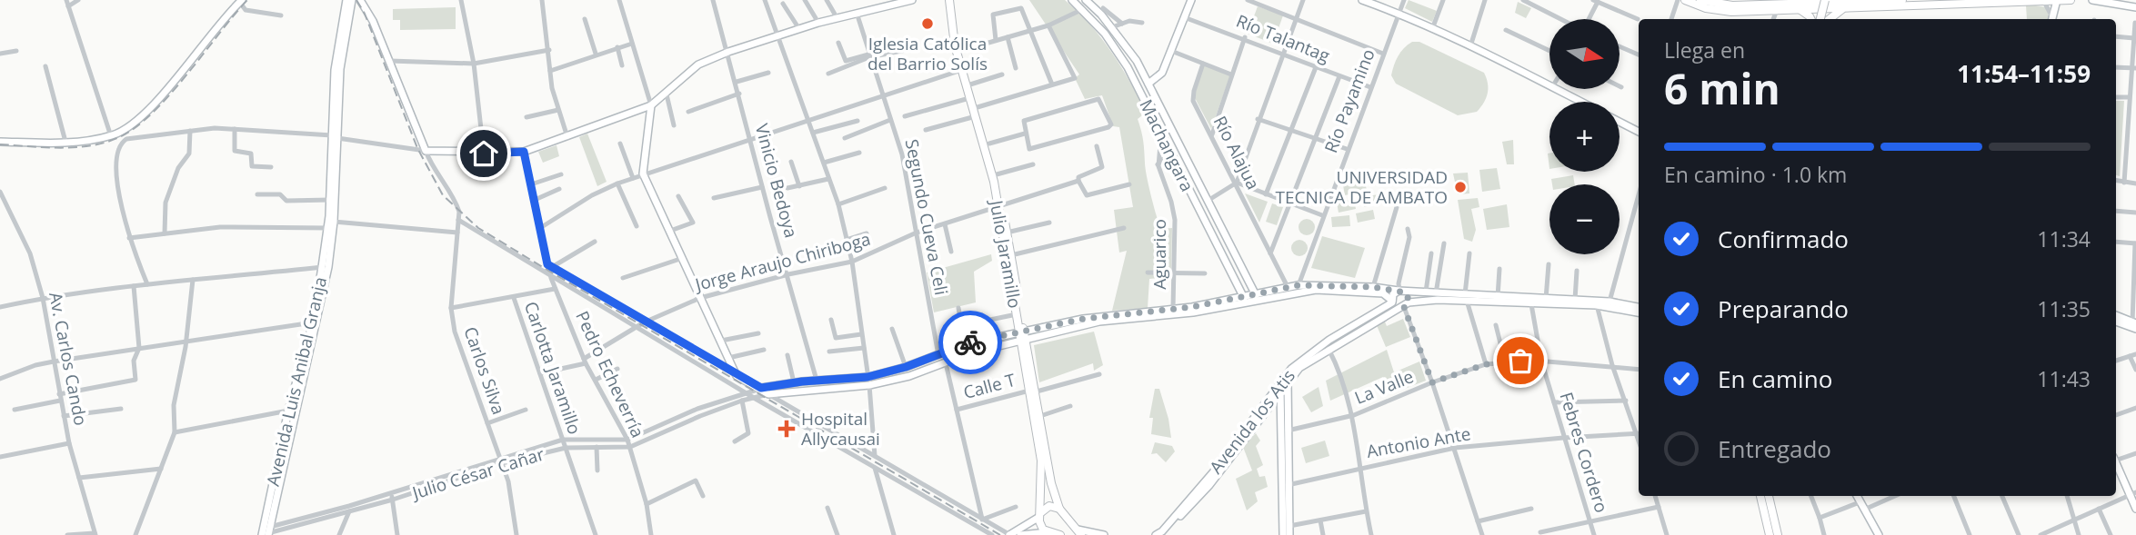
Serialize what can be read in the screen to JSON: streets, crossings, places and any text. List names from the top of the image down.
{
  "streets": {
    "main road": ["Julio Jaramillo"],
    "street": [
      "Río Talantag",
      "Río Payamino",
      "Machangara",
      "Río Alajua",
      "Vinicio Bedoya",
      "Segundo Cueva Celi",
      "Aguarico",
      "Jorge Araujo Chiriboga",
      "Av. Carlos Cando",
      "Carlotta Jaramillo",
      "Carlos Silva",
      "Pedro Echeverría",
      "Avenida Luis Anibal Granja",
      "Calle T",
      "La Valle",
      "Avenida los Atis",
      "Antonio Ante",
      "Febres Cordero",
      "Julio César Cañar"
    ]
  },
  "crossings": [
    ["Río Talantag", "Río Payamino"],
    ["Río Payamino", "Avenida los Atis"],
    ["Machangara", "Aguarico"],
    ["Machangara", "Avenida los Atis"],
    ["Río Alajua", "Avenida los Atis"],
    ["Vinicio Bedoya", "Jorge Araujo Chiriboga"],
    ["Vinicio Bedoya", "Julio César Cañar"],
    ["Segundo Cueva Celi", "Jorge Araujo Chiriboga"],
    ["Segundo Cueva Celi", "Julio César Cañar"],
    ["Julio Jaramillo", "Jorge Araujo Chiriboga"],
    ["Julio Jaramillo", "Calle T"],
    ["Julio Jaramillo", "Avenida los Atis"],
    ["Julio Jaramillo", "Julio César Cañar"],
    ["Aguarico", "Avenida los Atis"],
    ["Jorge Araujo Chiriboga", "Carlotta Jaramillo"],
    ["Jorge Araujo Chiriboga", "Pedro Echeverría"],
    ["Carlotta Jaramillo", "Julio César Cañar"],
    ["Carlos Silva", "Julio César Cañar"],
    ["Pedro Echeverría", "Julio César Cañar"],
    ["Avenida Luis Anibal Granja", "Julio César Cañar"],
    ["La Valle", "Febres Cordero"],
    ["Avenida los Atis", "Febres Cordero"],
    ["Avenida los Atis", "Julio César Cañar"],
    ["Antonio Ante", "Febres Cordero"]
  ],
  "places": {
    "other": ["Iglesia Católica del Barrio Solís", "UNIVERSIDAD TECNICA DE AMBATO"],
    "health": ["Hospital Allycausai"]
  },
  "north": "right",
  "page": {
    "map_buttons": ["+", "−"],
    "heading": ["6 min", "Llega en", "11:54–11:59"],
    "bar": "En camino · 1.0 km",
    "list": [
      ["Confirmado", "11:34"],
      ["Preparando", "11:35"],
      ["En camino", "11:43"],
      "Entregado"
    ]
  }
}
